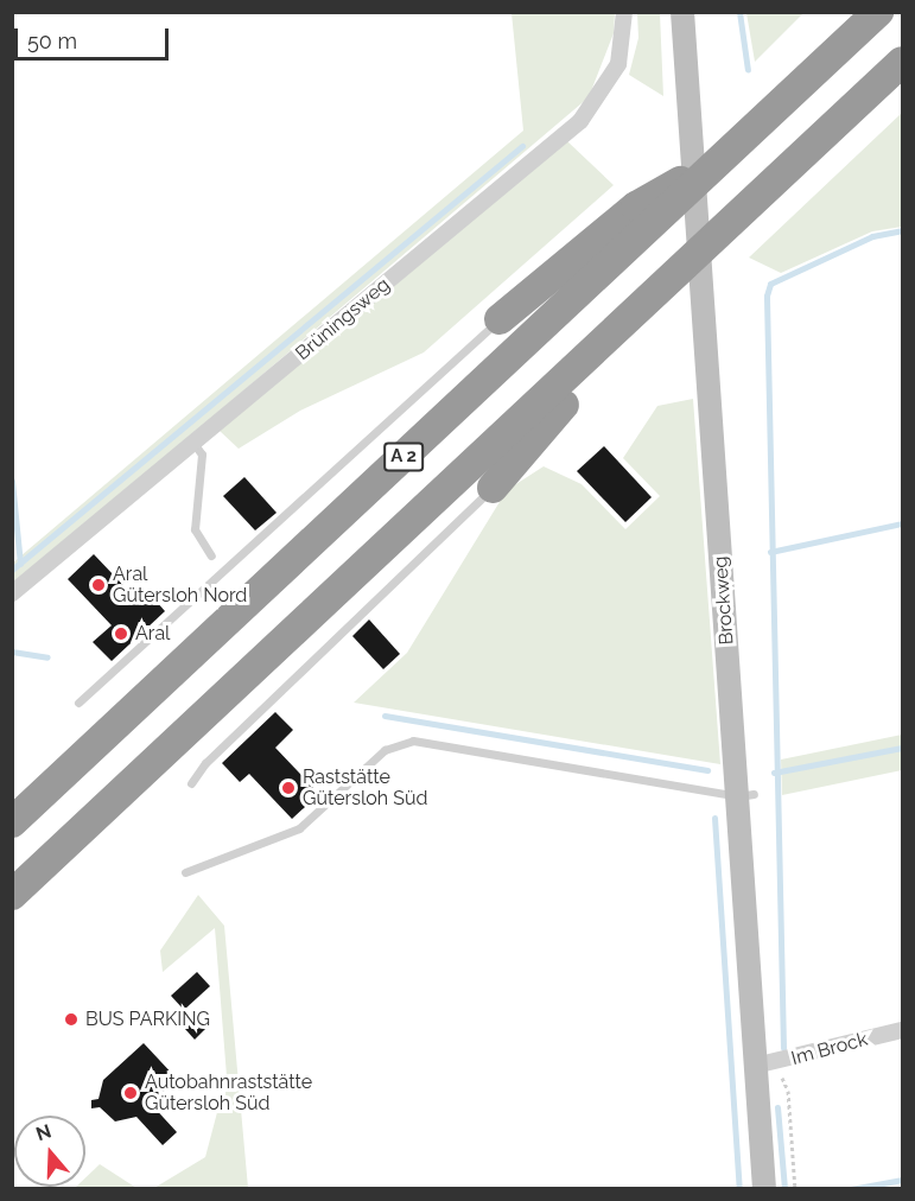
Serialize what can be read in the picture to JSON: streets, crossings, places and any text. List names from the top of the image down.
{
  "streets": {
    "highway": ["A 2"],
    "street": ["Brüningsweg", "Brockweg", "Im Brock"]
  },
  "crossings": [
    ["Brockweg", "Im Brock"]
  ],
  "places": [
    "Aral Gütersloh Nord",
    "Aral",
    "Raststätte Gütersloh Süd",
    "BUS PARKING",
    "Autobahnraststätte Gütersloh Süd"
  ],
  "scale_bar": "50 m",
  "north": "top"
}
